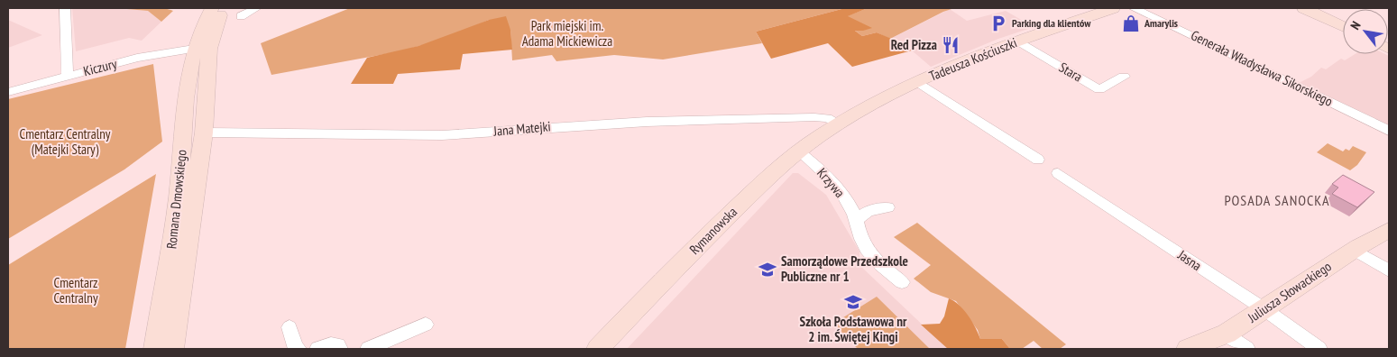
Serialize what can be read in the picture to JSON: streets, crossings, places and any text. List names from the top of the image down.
{
  "streets": {
    "street": [
      "Tadeusza Kościuszki",
      "Kiczury",
      "Generała Władysława Sikorskiego",
      "Stara",
      "Jana Matejki",
      "Krzywa",
      "Romana Dmowskiego",
      "Rymanowska",
      "Jasna",
      "Juliusza Słowackiego"
    ]
  },
  "crossings": [
    ["Tadeusza Kościuszki", "Stara"],
    ["Tadeusza Kościuszki", "Jana Matejki"],
    ["Tadeusza Kościuszki", "Rymanowska"],
    ["Kiczury", "Romana Dmowskiego"],
    ["Jana Matejki", "Romana Dmowskiego"],
    ["Jana Matejki", "Rymanowska"],
    ["Krzywa", "Rymanowska"],
    ["Jasna", "Juliusza Słowackiego"]
  ],
  "districts": ["POSADA SANOCKA"],
  "parks": ["Park miejski im. Adama Mickiewicza", "Cmentarz Centralny (Matejki Stary)", "Cmentarz Centralny"],
  "places": {
    "parking": ["Parking dla klientów"],
    "shop": ["Amarylis"],
    "restaurant": ["Red Pizza"],
    "school or university": ["Samorządowe Przedszkole Publiczne nr 1", "Szkoła Podstawowa nr 2 im. Świętej Kingi"]
  },
  "north": "top left"
}
